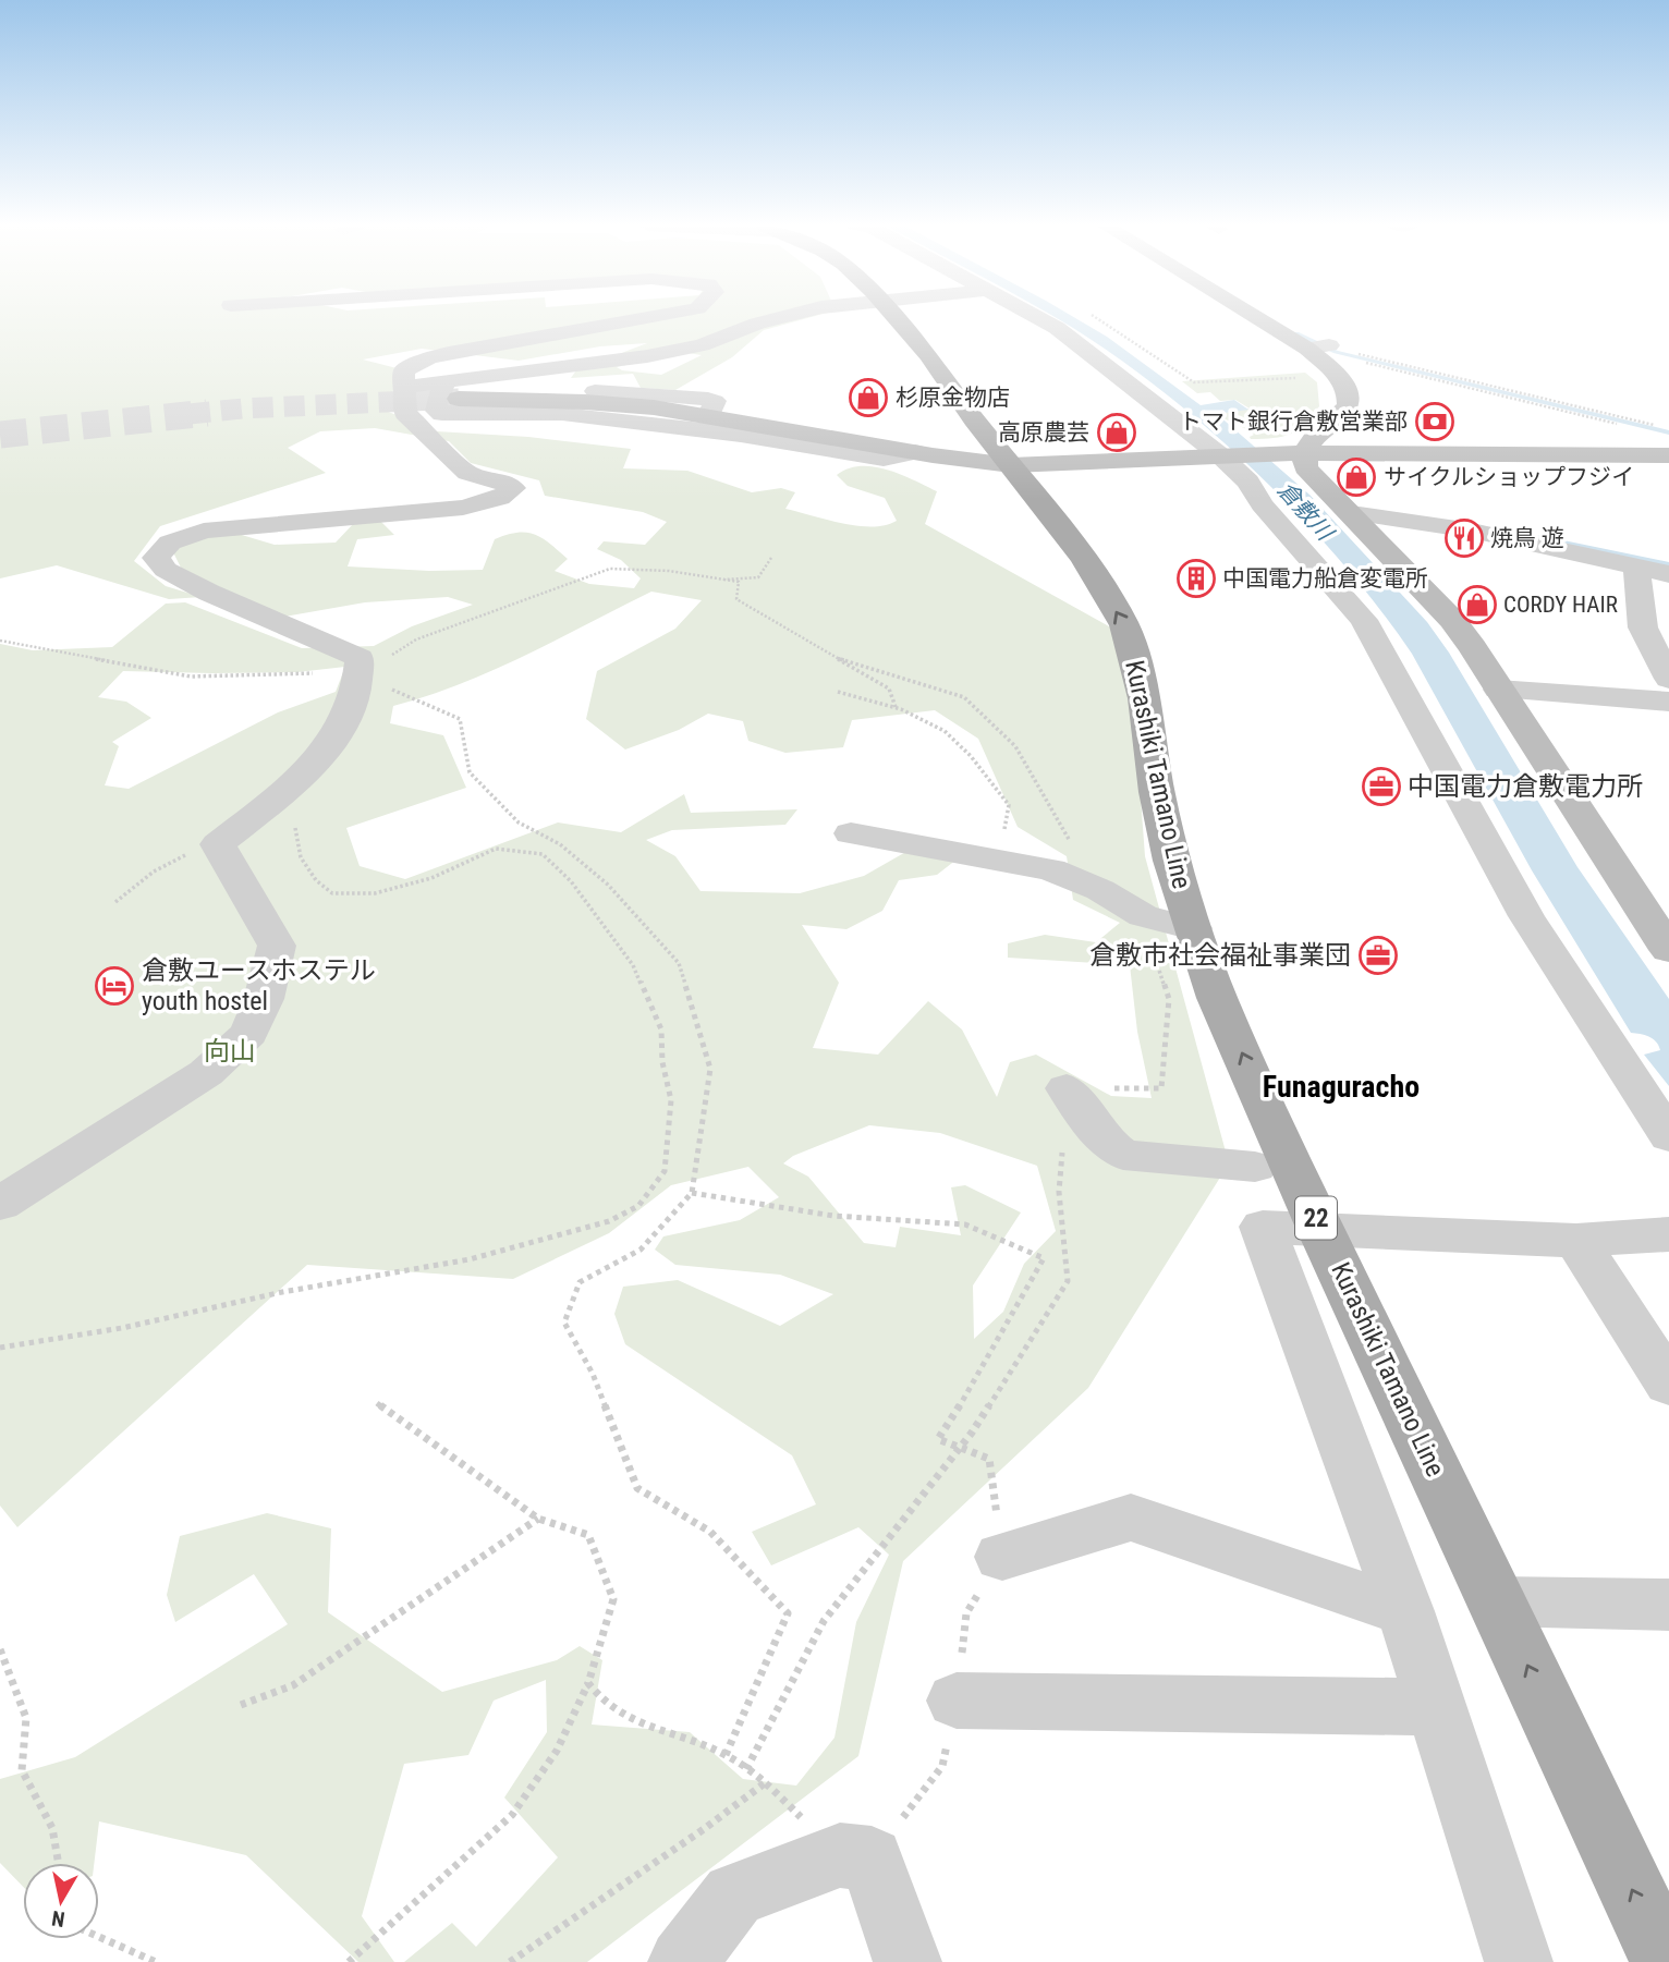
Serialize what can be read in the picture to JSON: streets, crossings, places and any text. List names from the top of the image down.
{
  "streets": {
    "main road": ["Kurashiki Tamano Line", "22"]
  },
  "one_way": ["Kurashiki Tamano Line"],
  "districts": ["Funaguracho"],
  "water": ["倉敷川"],
  "parks": ["向山"],
  "places": {
    "shop": [
      "杉原金物店",
      "高原農芸",
      "サイクルショップフジイ",
      "CORDY HAIR"
    ],
    "bank": ["トマト銀行倉敷営業部"],
    "restaurant": ["焼鳥 遊"],
    "building": ["中国電力船倉変電所"],
    "office": ["中国電力倉敷電力所", "倉敷市社会福祉事業団"],
    "hotel": ["倉敷ユースホステル youth hostel"]
  },
  "north": "bottom"
}
